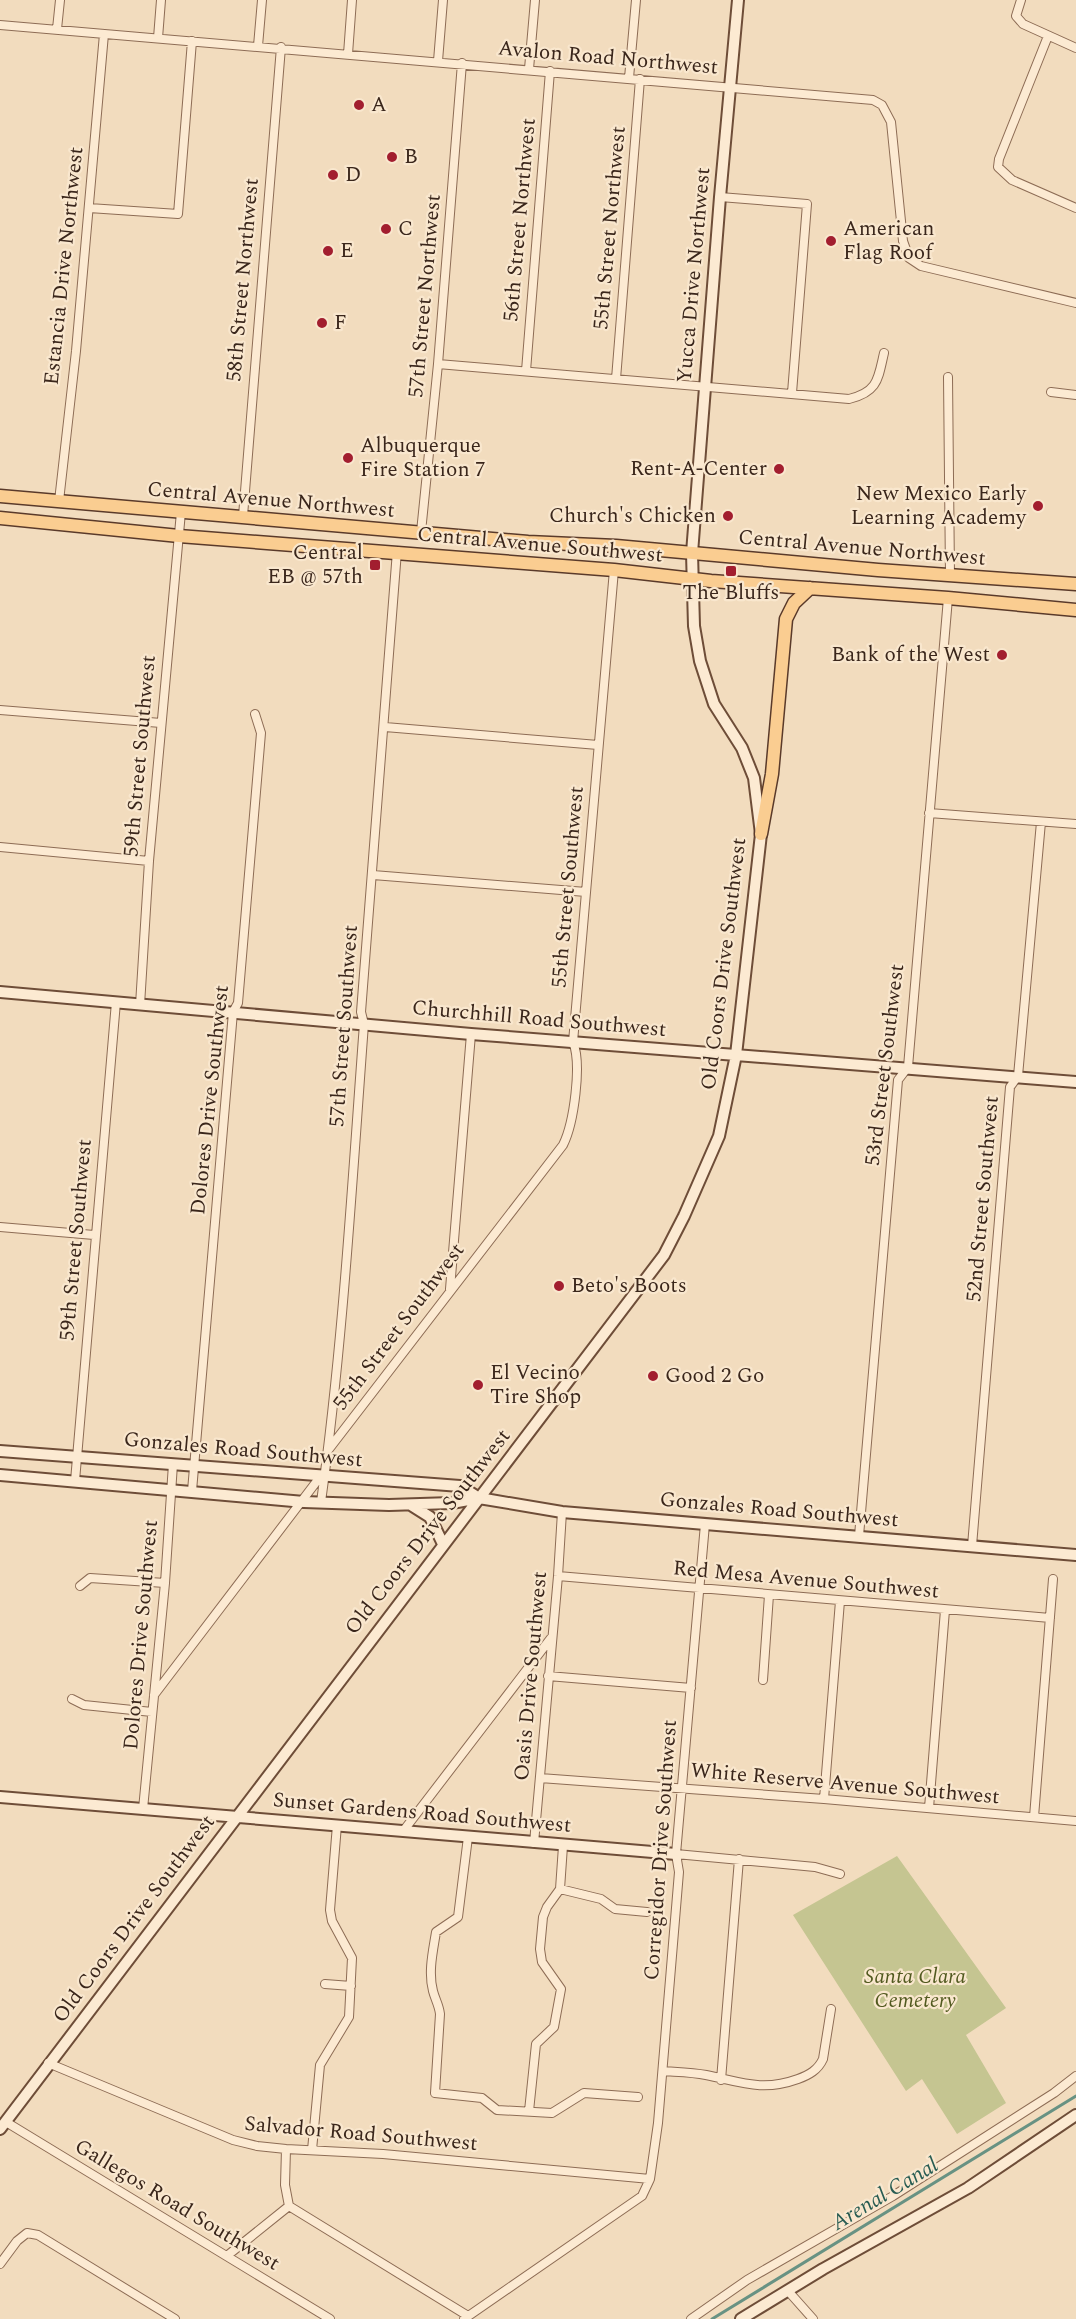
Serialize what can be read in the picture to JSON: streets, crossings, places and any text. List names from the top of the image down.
{
  "streets": {
    "main road": ["Central Avenue Northwest", "Central Avenue Southwest"],
    "street": [
      "Avalon Road Northwest",
      "56th Street Northwest",
      "55th Street Northwest",
      "Estancia Drive Northwest",
      "Yucca Drive Northwest",
      "58th Street Northwest",
      "57th Street Northwest",
      "59th Street Southwest",
      "55th Street Southwest",
      "Old Coors Drive Southwest",
      "Churchhill Road Southwest",
      "57th Street Southwest",
      "53rd Street Southwest",
      "Dolores Drive Southwest",
      "52nd Street Southwest",
      "Gonzales Road Southwest",
      "Red Mesa Avenue Southwest",
      "Oasis Drive Southwest",
      "White Reserve Avenue Southwest",
      "Sunset Gardens Road Southwest",
      "Corregidor Drive Southwest",
      "Salvador Road Southwest",
      "Gallegos Road Southwest"
    ]
  },
  "crossings": [
    ["Avalon Road Northwest", "56th Street Northwest"],
    ["Avalon Road Northwest", "55th Street Northwest"],
    ["Avalon Road Northwest", "Estancia Drive Northwest"],
    ["Avalon Road Northwest", "Yucca Drive Northwest"],
    ["Avalon Road Northwest", "58th Street Northwest"],
    ["Avalon Road Northwest", "57th Street Northwest"],
    ["Estancia Drive Northwest", "Central Avenue Northwest"],
    ["Yucca Drive Northwest", "Central Avenue Northwest"],
    ["Yucca Drive Northwest", "Old Coors Drive Southwest"],
    ["58th Street Northwest", "Central Avenue Northwest"],
    ["57th Street Northwest", "Central Avenue Northwest"],
    ["Central Avenue Northwest", "59th Street Southwest"],
    ["Central Avenue Northwest", "Old Coors Drive Southwest"],
    ["Central Avenue Southwest", "59th Street Southwest"],
    ["Central Avenue Southwest", "55th Street Southwest"],
    ["Central Avenue Southwest", "Old Coors Drive Southwest"],
    ["Central Avenue Southwest", "57th Street Southwest"],
    ["Central Avenue Southwest", "53rd Street Southwest"],
    ["59th Street Southwest", "Churchhill Road Southwest"],
    ["59th Street Southwest", "Gonzales Road Southwest"],
    ["55th Street Southwest", "Churchhill Road Southwest"],
    ["55th Street Southwest", "57th Street Southwest"],
    ["Old Coors Drive Southwest", "Churchhill Road Southwest"],
    ["Old Coors Drive Southwest", "Gonzales Road Southwest"],
    ["Old Coors Drive Southwest", "Sunset Gardens Road Southwest"],
    ["Old Coors Drive Southwest", "Salvador Road Southwest"],
    ["Old Coors Drive Southwest", "Gallegos Road Southwest"],
    ["Churchhill Road Southwest", "57th Street Southwest"],
    ["Churchhill Road Southwest", "53rd Street Southwest"],
    ["Churchhill Road Southwest", "Dolores Drive Southwest"],
    ["Churchhill Road Southwest", "52nd Street Southwest"],
    ["57th Street Southwest", "Gonzales Road Southwest"],
    ["53rd Street Southwest", "Gonzales Road Southwest"],
    ["Dolores Drive Southwest", "Gonzales Road Southwest"],
    ["Dolores Drive Southwest", "Sunset Gardens Road Southwest"],
    ["52nd Street Southwest", "Gonzales Road Southwest"],
    ["Gonzales Road Southwest", "Oasis Drive Southwest"],
    ["Gonzales Road Southwest", "Corregidor Drive Southwest"],
    ["Red Mesa Avenue Southwest", "Oasis Drive Southwest"],
    ["Red Mesa Avenue Southwest", "Corregidor Drive Southwest"],
    ["Oasis Drive Southwest", "White Reserve Avenue Southwest"],
    ["Oasis Drive Southwest", "Sunset Gardens Road Southwest"],
    ["White Reserve Avenue Southwest", "Corregidor Drive Southwest"],
    ["Sunset Gardens Road Southwest", "Corregidor Drive Southwest"],
    ["Corregidor Drive Southwest", "Salvador Road Southwest"]
  ],
  "water": ["Arenal Canal"],
  "parks": ["Santa Clara Cemetery"],
  "places": {
    "other": [
      "A",
      "B",
      "D",
      "C",
      "American Flag Roof",
      "E",
      "F",
      "Albuquerque Fire Station 7",
      "Rent-A-Center",
      "New Mexico Early Learning Academy",
      "Church's Chicken",
      "Bank of the West",
      "Beto's Boots",
      "Good 2 Go",
      "El Vecino Tire Shop"
    ],
    "transit": ["Central EB @ 57th", "The Bluffs"]
  }
}
